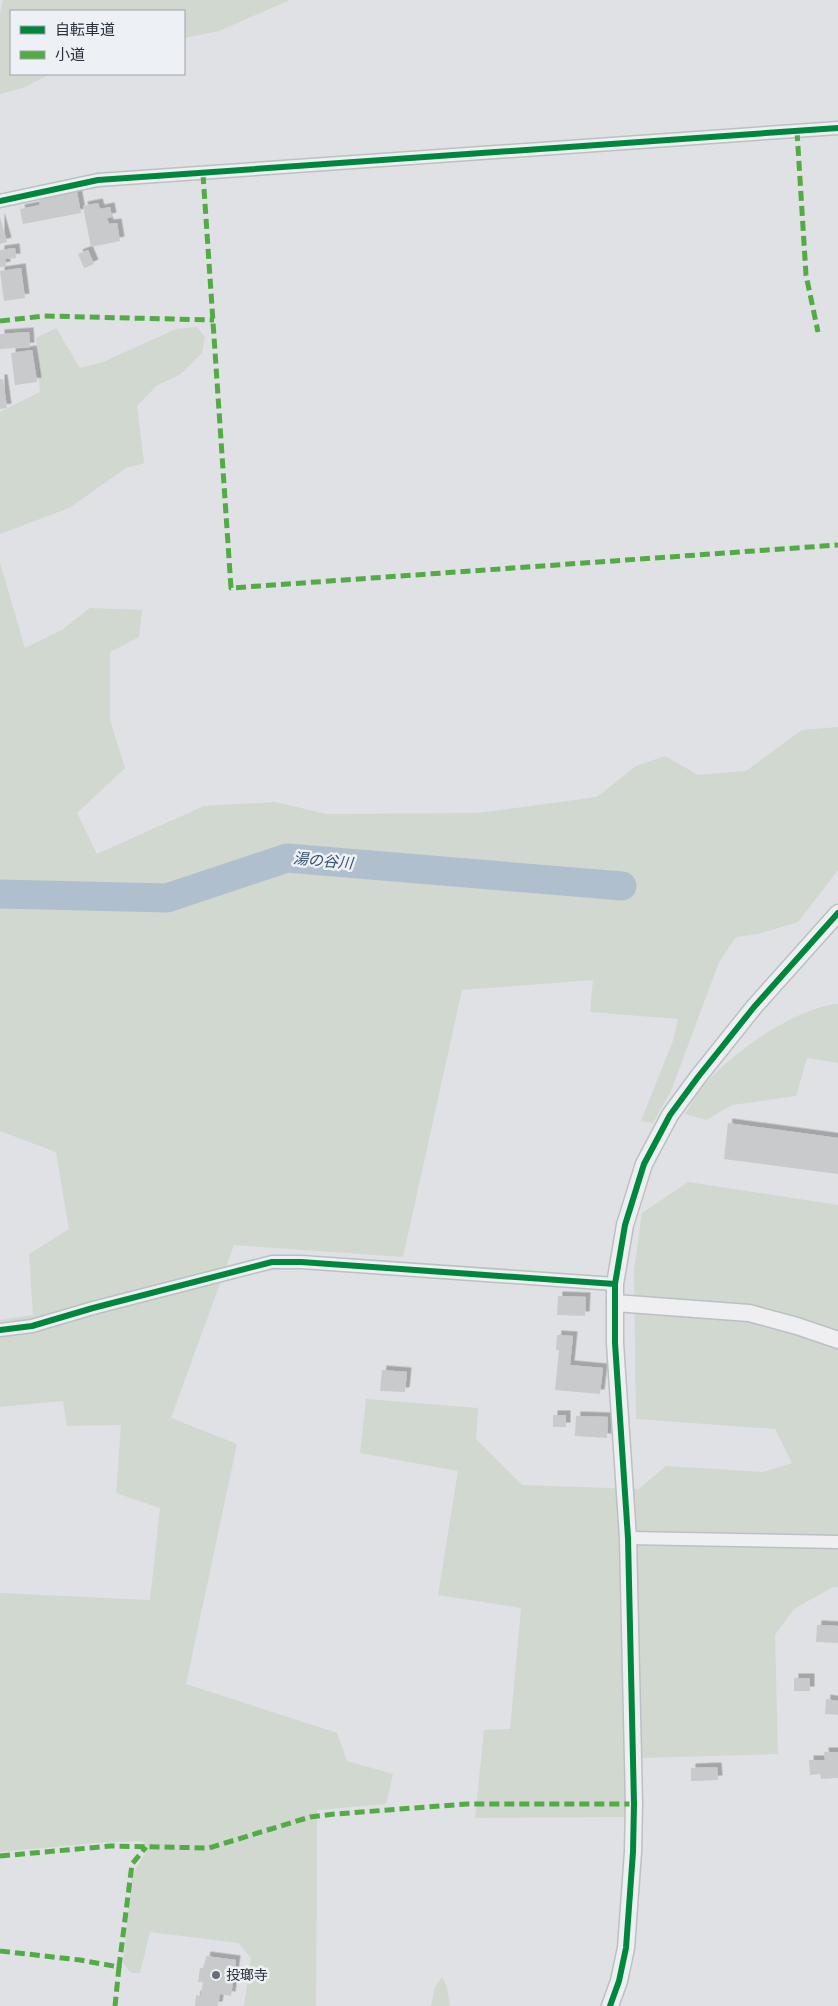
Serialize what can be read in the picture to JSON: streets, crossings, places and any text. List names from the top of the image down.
{
  "water": ["湯の谷川"],
  "places": ["投瑯寺"],
  "legend": ["自転車道", "小道"]
}
